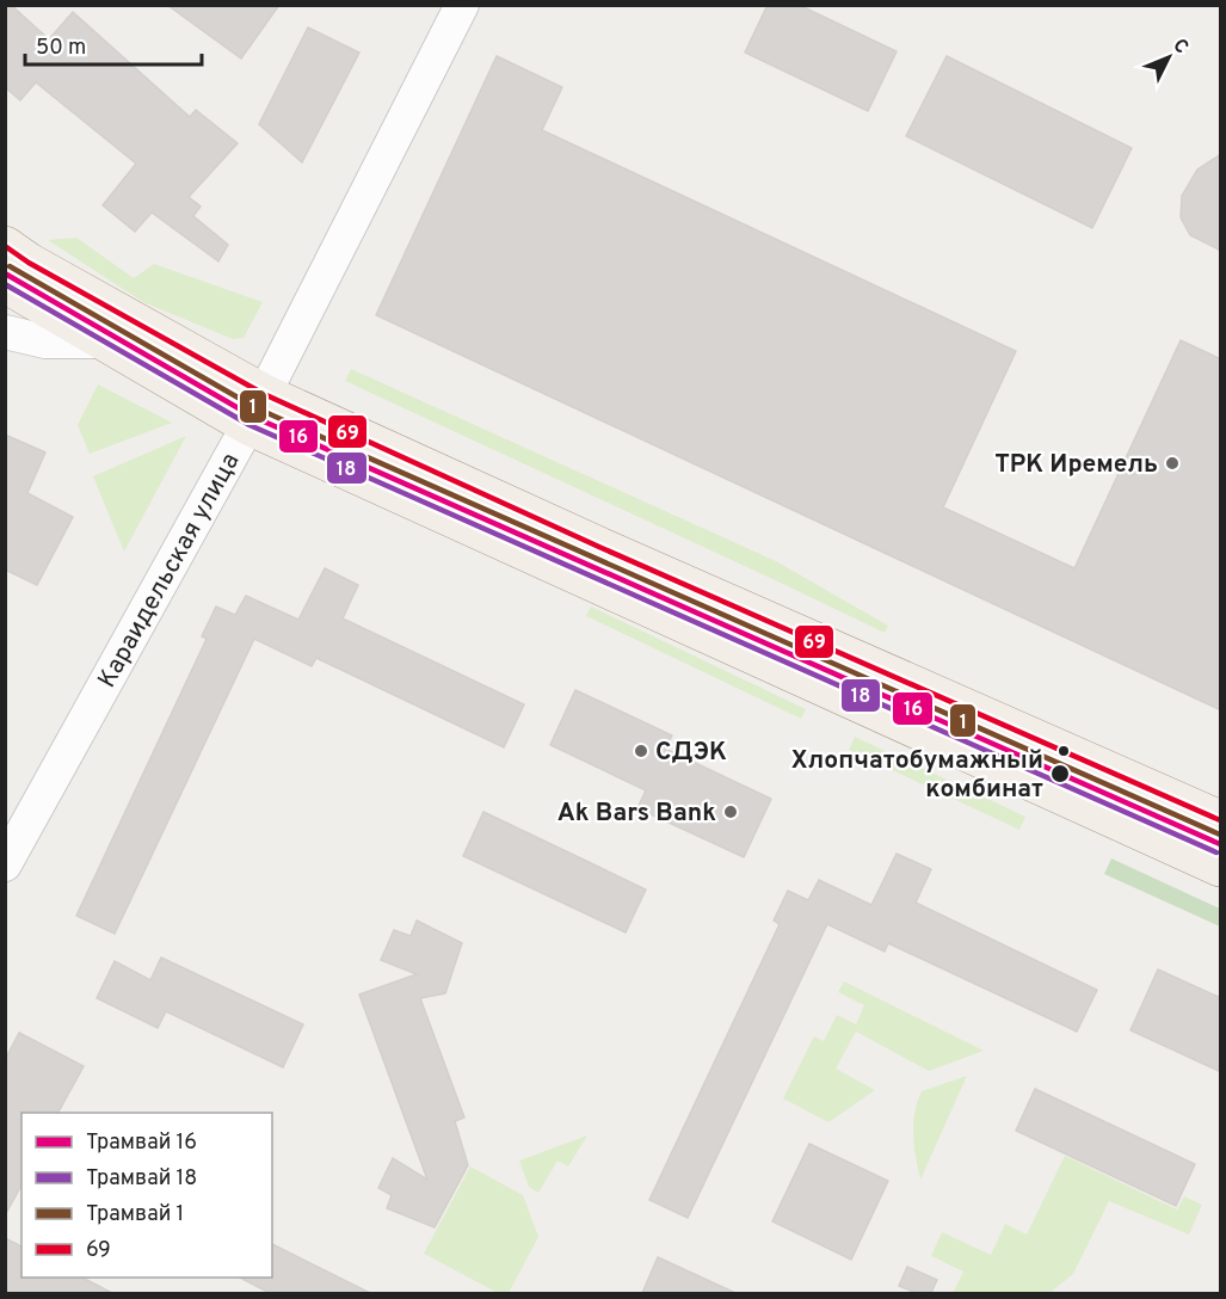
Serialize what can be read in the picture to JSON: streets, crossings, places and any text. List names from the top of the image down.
{
  "streets": {
    "street": ["Караидельская улица"]
  },
  "places": [
    "ТРК Иремель",
    "СДЭК",
    "Хлопчатобумажный комбинат",
    "Ak Bars Bank"
  ],
  "lines": [
    "transit line 69",
    "tram line 1",
    "tram line 16",
    "tram line 18"
  ],
  "legend": [
    "Трамвай 16",
    "Трамвай 18",
    "Трамвай 1",
    "69"
  ],
  "scale_bar": "50 m",
  "north": "top right"
}
